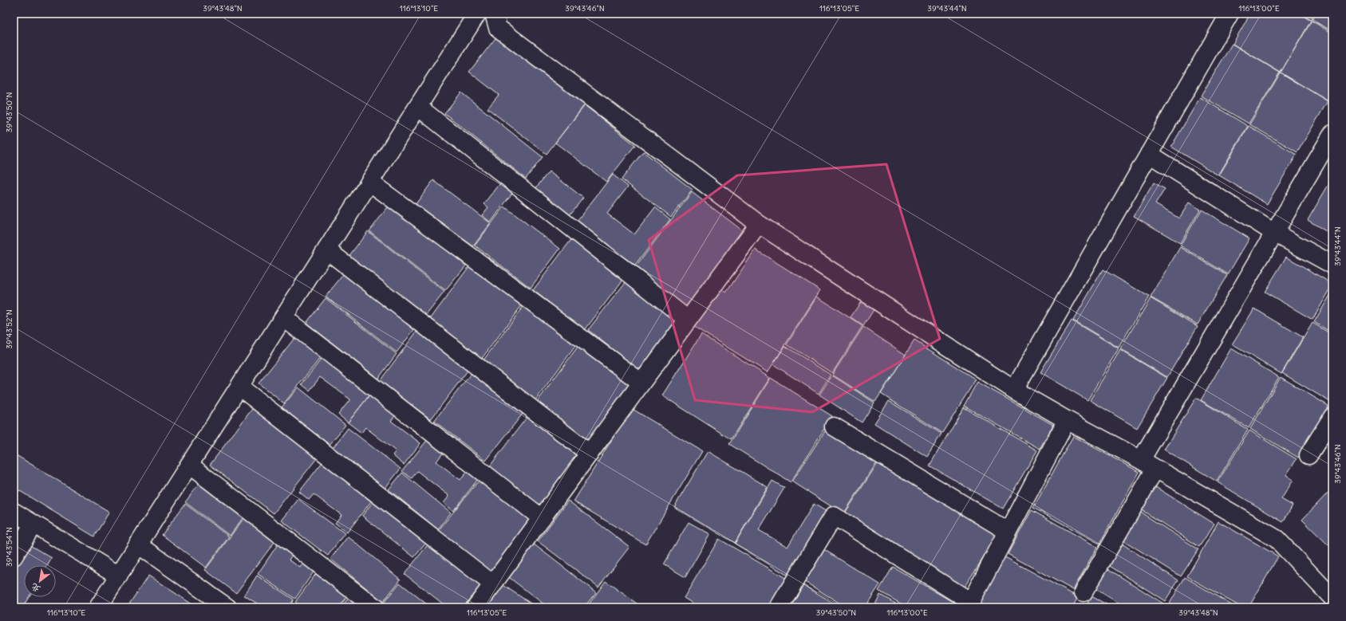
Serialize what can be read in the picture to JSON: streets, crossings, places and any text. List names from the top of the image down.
{
  "north": "bottom left",
  "coordinates": [
    "39°43'48\"N",
    "116°13'10\"E",
    "39°43'46\"N",
    "116°13'05\"E",
    "39°43'44\"N",
    "116°13'00\"E",
    "39°43'50\"N",
    "39°43'52\"N",
    "39°43'54\"N"
  ]
}
